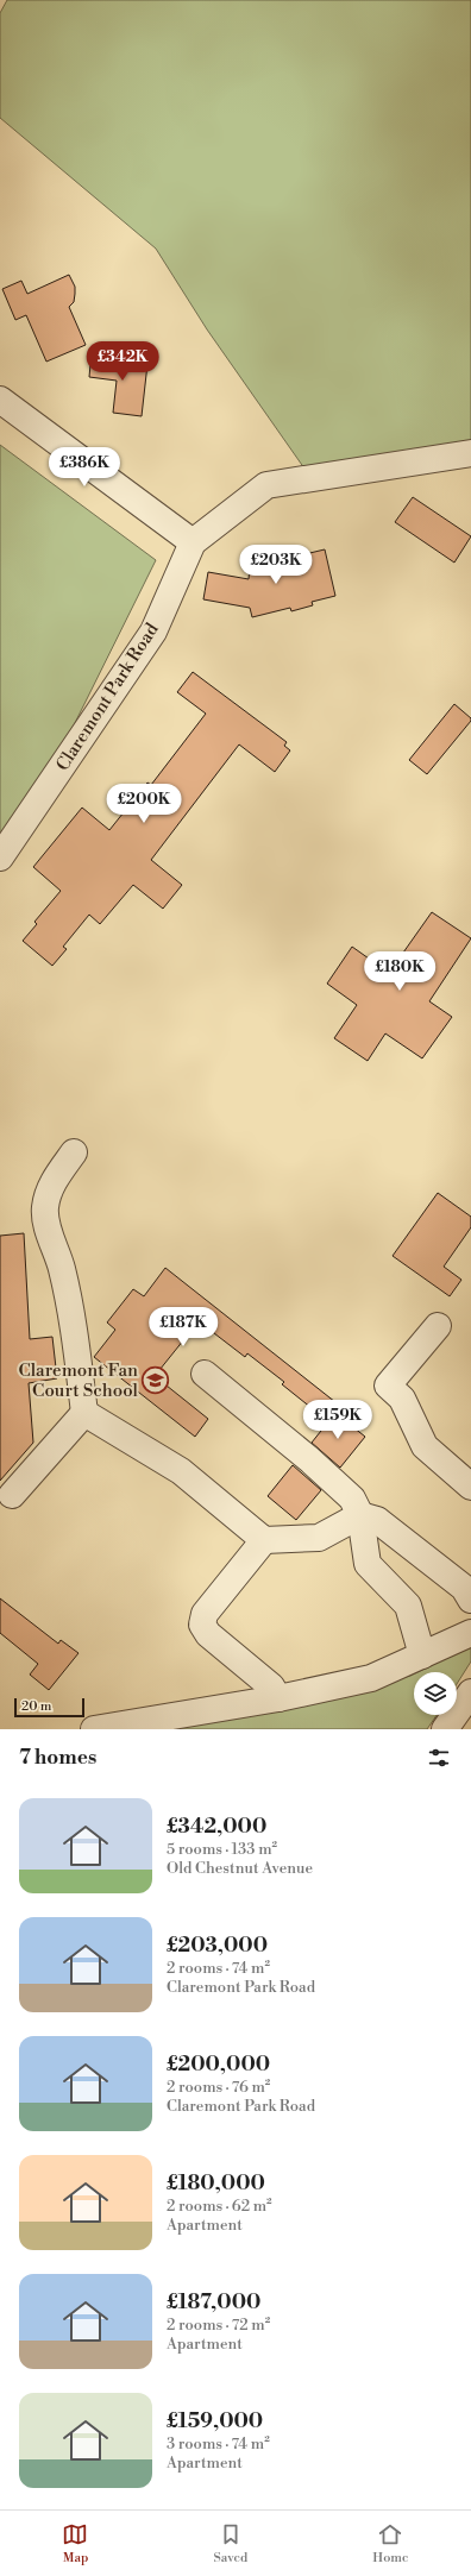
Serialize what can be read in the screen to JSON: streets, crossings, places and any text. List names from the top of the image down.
{
  "streets": {
    "street": ["Claremont Park Road"]
  },
  "places": {
    "school or university": ["Claremont Fan Court School"]
  },
  "scale_bar": "20 m",
  "page": {
    "price": [
      "£342K",
      "£386K",
      "£203K",
      "£200K",
      "£180K",
      "£187K",
      "£159K"
    ],
    "scale": "20 m",
    "heading": "7 homes",
    "list": [
      {
        "name": "£342,000",
        "note": "5 rooms · 133 m² · Old Chestnut Avenue"
      },
      {
        "name": "£203,000",
        "note": "2 rooms · 74 m² · Claremont Park Road"
      },
      {
        "name": "£200,000",
        "note": "2 rooms · 76 m² · Claremont Park Road"
      },
      {
        "name": "£180,000",
        "note": "2 rooms · 62 m² · Apartment"
      },
      {
        "name": "£187,000",
        "note": "2 rooms · 72 m² · Apartment"
      },
      {
        "name": "£159,000",
        "note": "3 rooms · 74 m² · Apartment"
      }
    ],
    "tabs": ["Map", "Saved", "Home"]
  }
}
